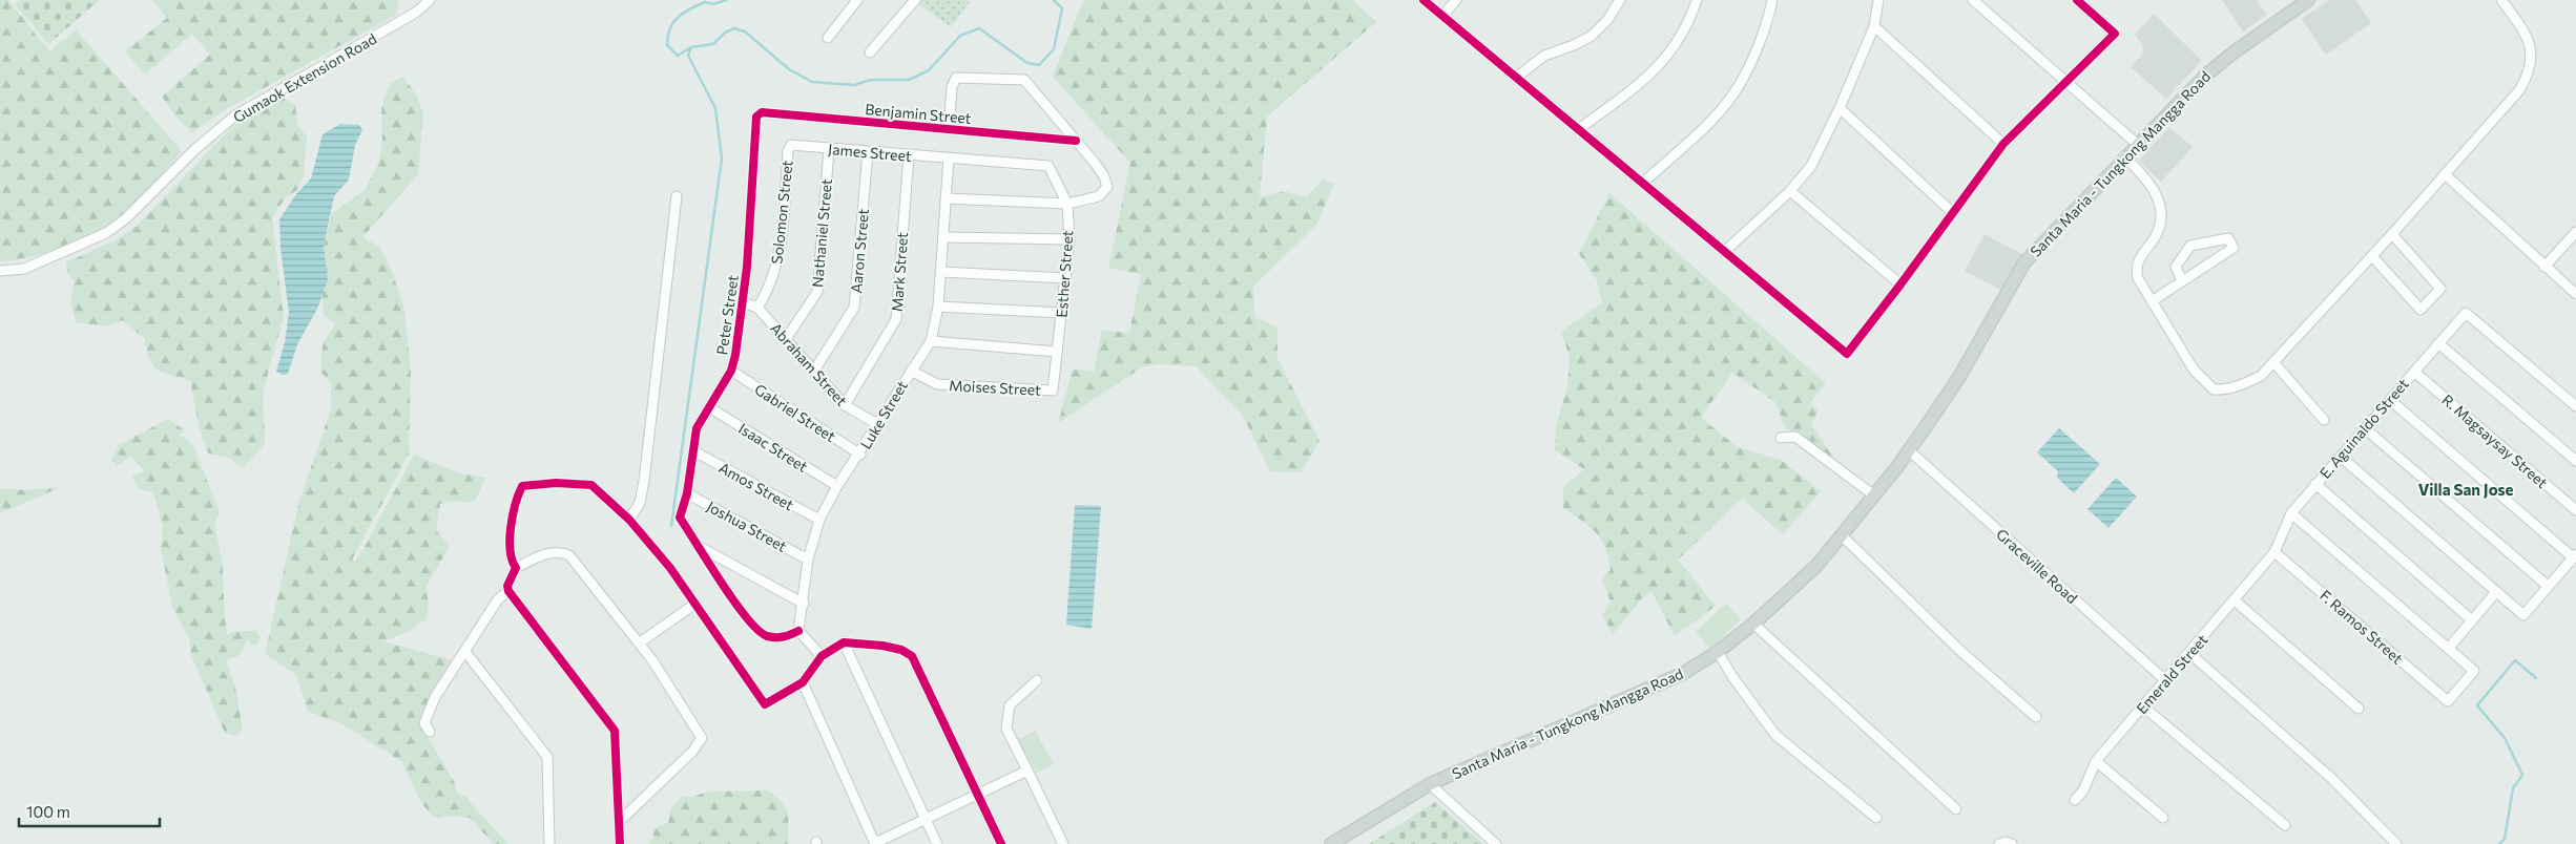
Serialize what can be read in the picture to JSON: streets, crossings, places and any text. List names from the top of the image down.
{
  "streets": {
    "main road": ["Santa Maria - Tungkong Mangga Road"],
    "street": [
      "Gumaok Extension Road",
      "Benjamin Street",
      "James Street",
      "Solomon Street",
      "Nathaniel Street",
      "Aaron Street",
      "Mark Street",
      "Esther Street",
      "Peter Street",
      "Abraham Street",
      "Moises Street",
      "Gabriel Street",
      "Luke Street",
      "E. Aguinaldo Street",
      "R. Magsaysay Street",
      "Isaac Street",
      "Amos Street",
      "Joshua Street",
      "Graceville Road",
      "F. Ramos Street",
      "Emerald Street"
    ]
  },
  "crossings": [
    ["Benjamin Street", "Peter Street"],
    ["James Street", "Solomon Street"],
    ["James Street", "Nathaniel Street"],
    ["James Street", "Aaron Street"],
    ["James Street", "Mark Street"],
    ["James Street", "Esther Street"],
    ["James Street", "Luke Street"],
    ["Santa Maria - Tungkong Mangga Road", "Graceville Road"],
    ["Solomon Street", "Abraham Street"],
    ["Nathaniel Street", "Abraham Street"],
    ["Aaron Street", "Abraham Street"],
    ["Mark Street", "Abraham Street"],
    ["Esther Street", "Moises Street"],
    ["Esther Street", "Luke Street"],
    ["Peter Street", "Abraham Street"],
    ["Peter Street", "Gabriel Street"],
    ["Peter Street", "Luke Street"],
    ["Peter Street", "Isaac Street"],
    ["Peter Street", "Amos Street"],
    ["Peter Street", "Joshua Street"],
    ["Abraham Street", "Luke Street"],
    ["Moises Street", "Luke Street"],
    ["Gabriel Street", "Luke Street"],
    ["Luke Street", "Isaac Street"],
    ["Luke Street", "Amos Street"],
    ["Luke Street", "Joshua Street"],
    ["E. Aguinaldo Street", "R. Magsaysay Street"],
    ["E. Aguinaldo Street", "F. Ramos Street"],
    ["E. Aguinaldo Street", "Emerald Street"],
    ["Graceville Road", "Emerald Street"],
    ["F. Ramos Street", "Emerald Street"]
  ],
  "districts": ["Villa San Jose"],
  "scale_bar": "100 m"
}
